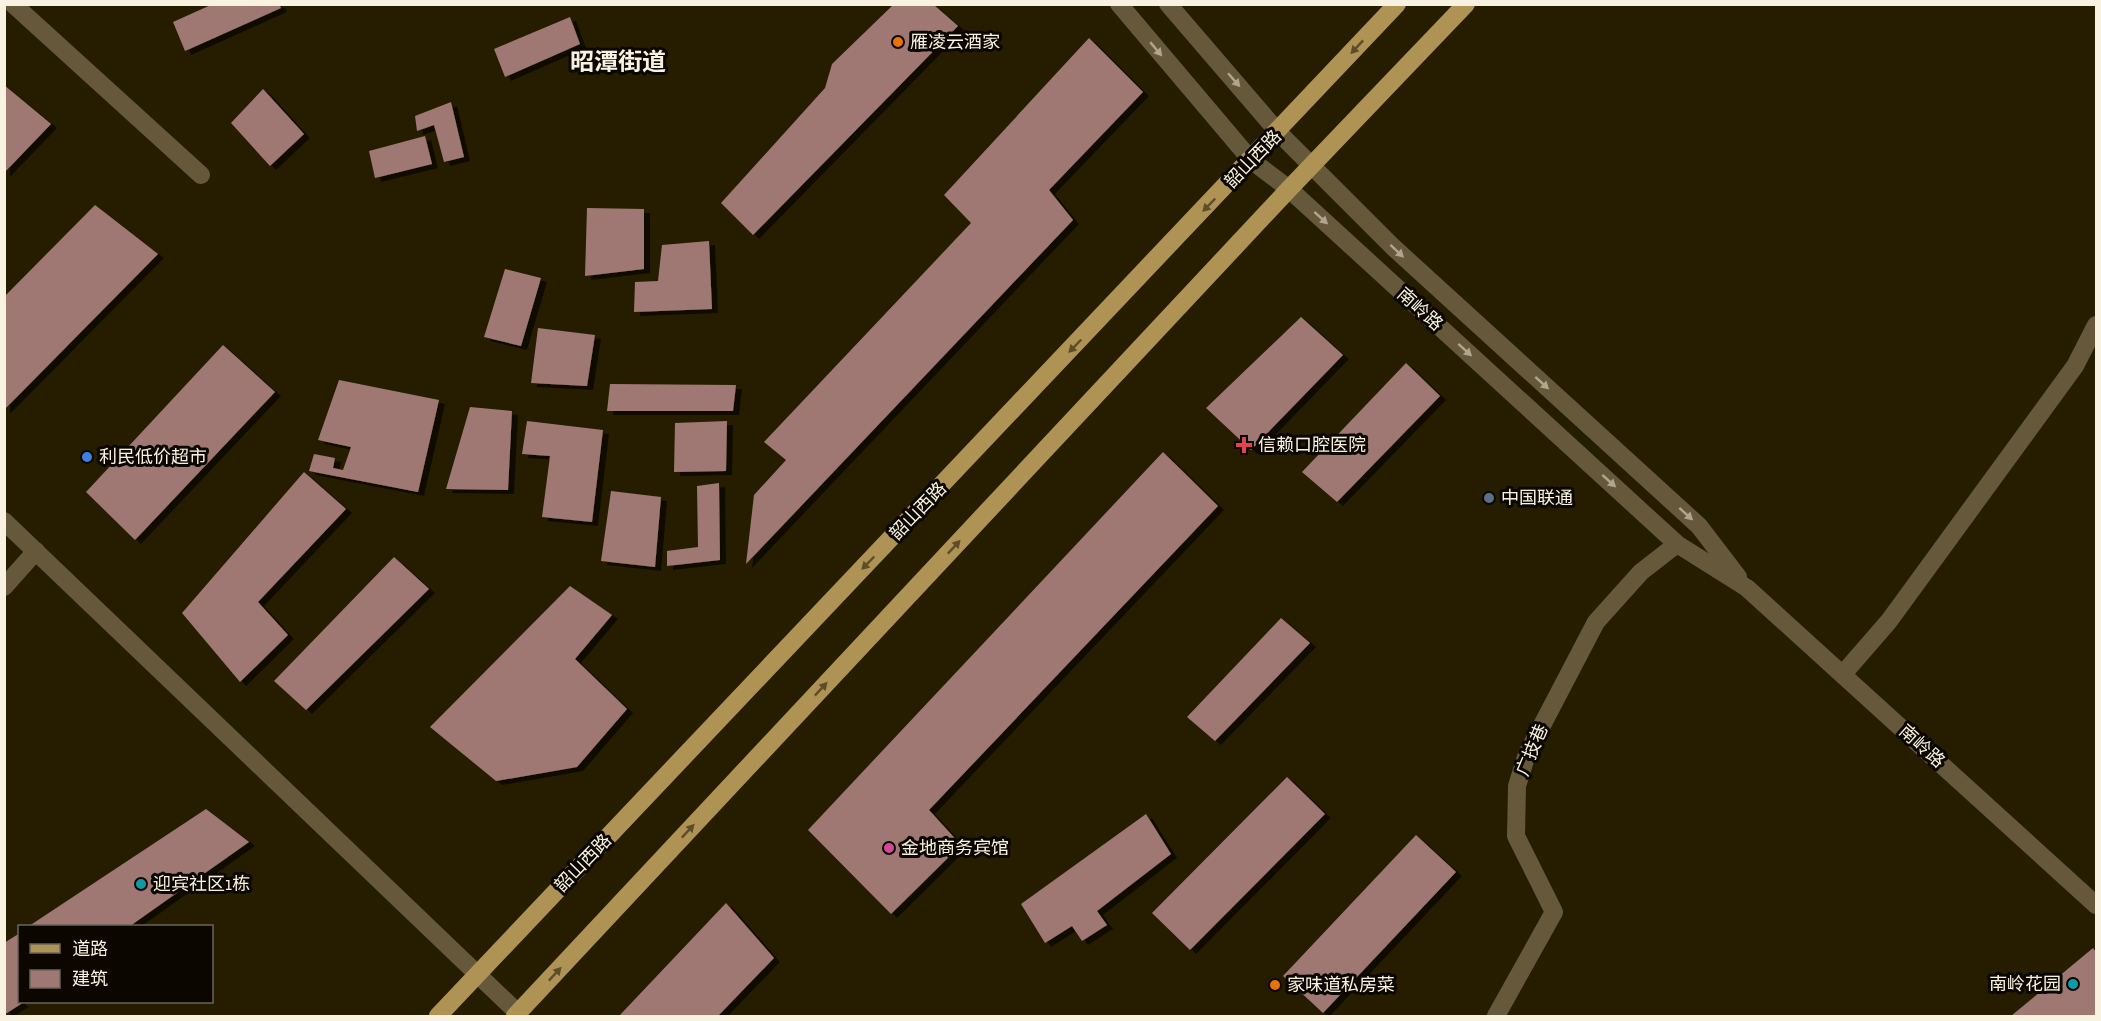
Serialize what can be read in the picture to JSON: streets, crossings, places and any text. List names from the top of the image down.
{
  "streets": {
    "main road": ["韶山西路"],
    "street": ["南岭路", "广技巷"]
  },
  "crossings": [
    ["韶山西路", "南岭路"],
    ["南岭路", "广技巷"]
  ],
  "one_way": ["南岭路"],
  "districts": ["昭潭街道"],
  "places": {
    "other": [
      "雁凌云酒家",
      "利民低价超市",
      "中国联通",
      "金地商务宾馆",
      "迎宾社区1栋",
      "南岭花园",
      "家味道私房菜"
    ],
    "health": ["信赖口腔医院"]
  },
  "legend": ["道路", "建筑"]
}
